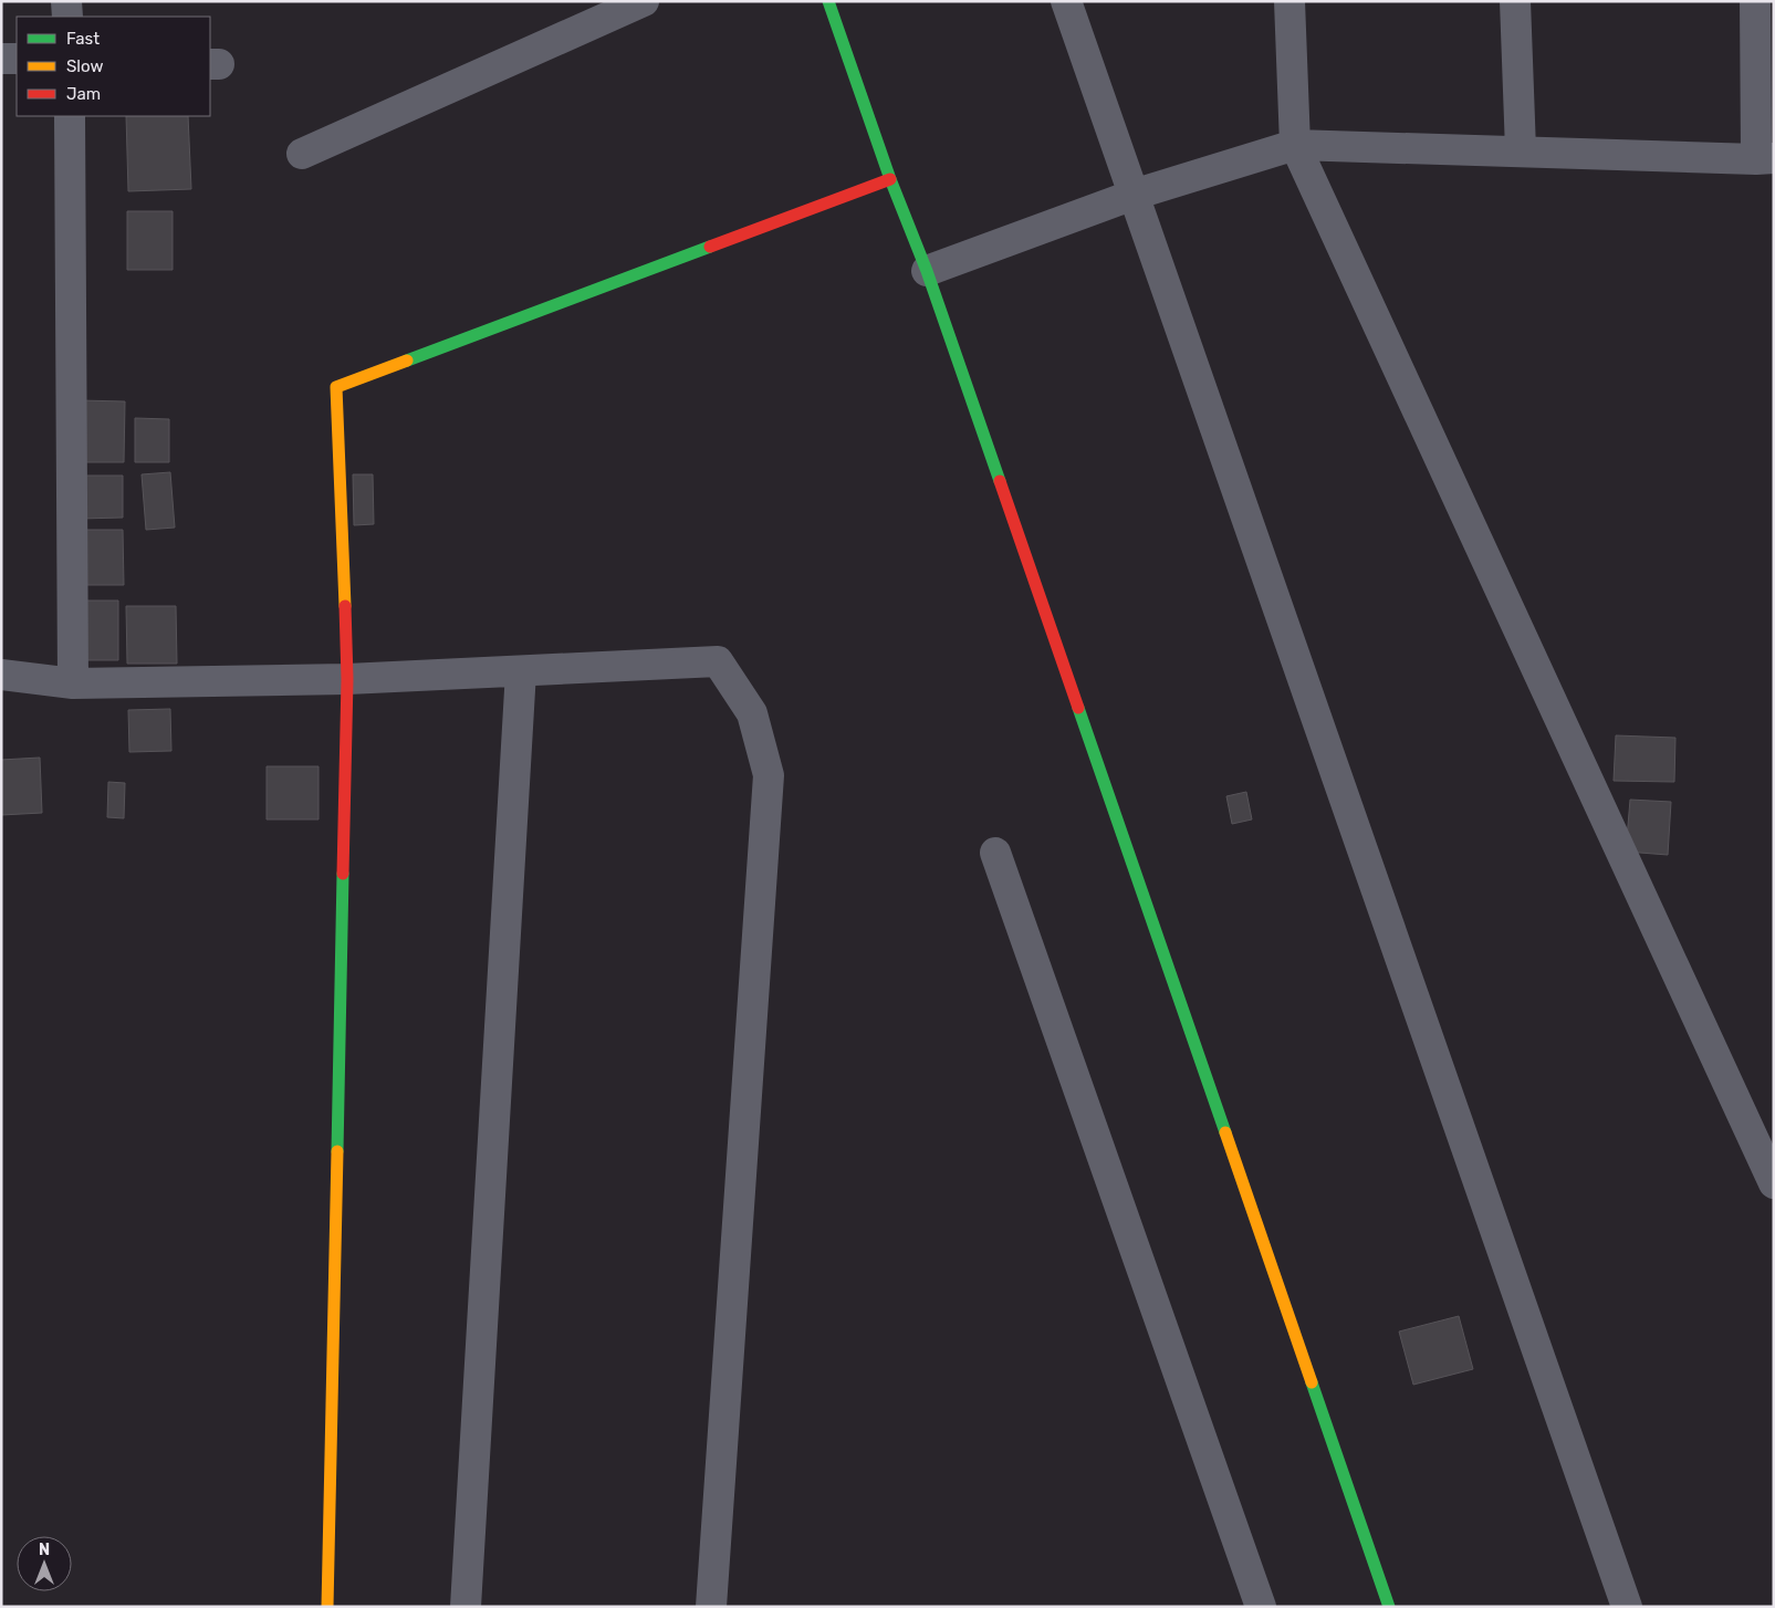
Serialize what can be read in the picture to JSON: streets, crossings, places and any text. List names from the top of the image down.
{
  "legend": ["Fast", "Slow", "Jam"],
  "north": "top"
}
